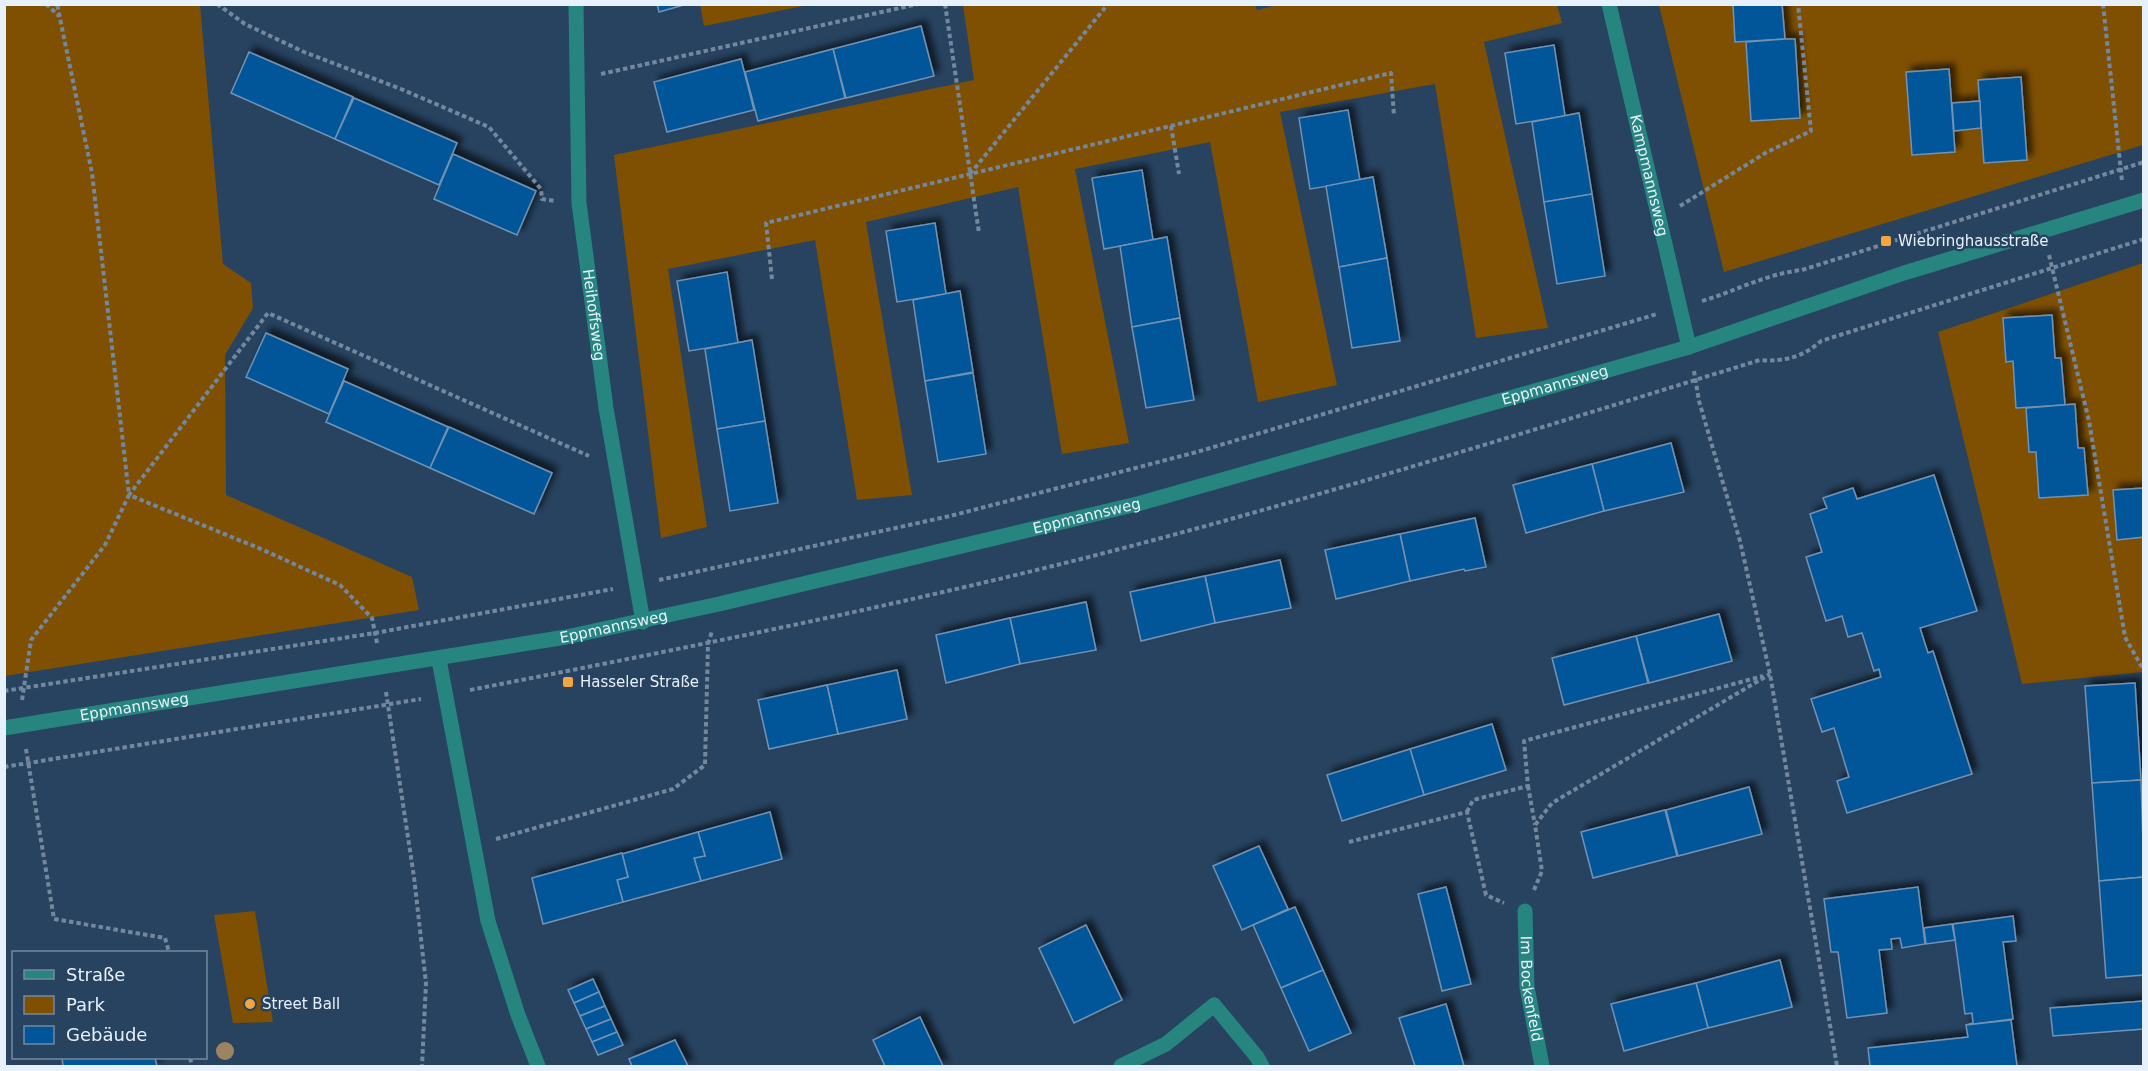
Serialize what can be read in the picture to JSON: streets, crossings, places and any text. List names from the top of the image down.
{
  "streets": {
    "street": [
      "Kampmannsweg",
      "Heihoffsweg",
      "Eppmannsweg",
      "Im Bockenfeld"
    ]
  },
  "crossings": [
    ["Kampmannsweg", "Eppmannsweg"],
    ["Heihoffsweg", "Eppmannsweg"]
  ],
  "places": {
    "transit": ["Wiebringhausstraße", "Hasseler Straße"],
    "other": ["Street Ball"]
  },
  "legend": ["Straße", "Park", "Gebäude"]
}
